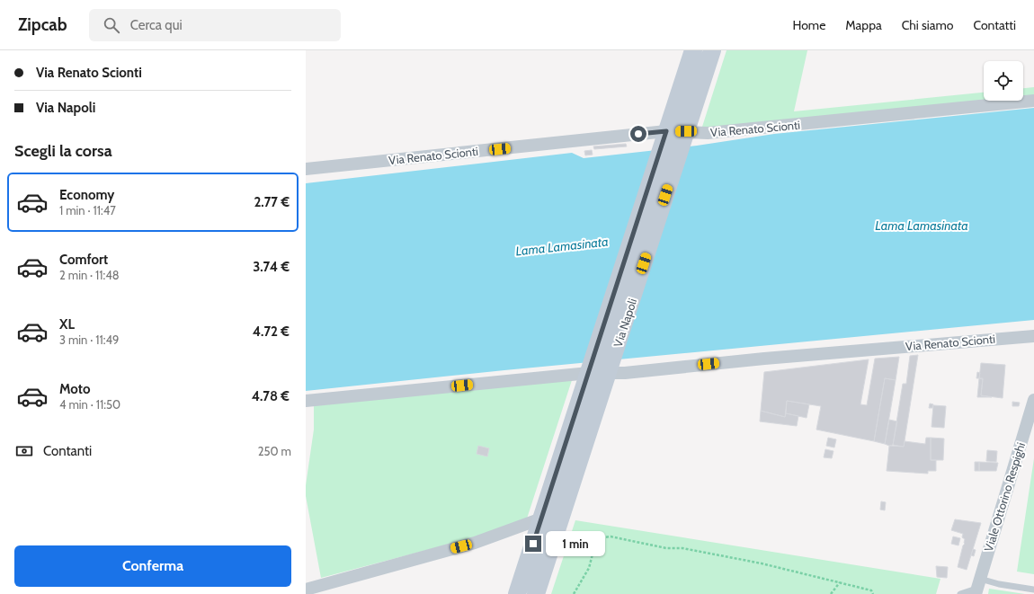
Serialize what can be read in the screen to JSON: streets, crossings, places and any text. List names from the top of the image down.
{
  "streets": {
    "main road": ["Via Napoli"],
    "street": ["Via Renato Scionti", "Viale Ottorino Respighi"]
  },
  "crossings": [
    ["Via Renato Scionti", "Via Napoli"]
  ],
  "water": ["Lama Lamasinata"],
  "page": {
    "header": "Zipcab",
    "search": "Cerca qui",
    "nav": [
      "Home",
      "Mappa",
      "Chi siamo",
      "Contatti"
    ],
    "banner": ["Via Renato Scionti", "Via Napoli"],
    "heading": "Scegli la corsa",
    "list": [
      {
        "name": "Economy",
        "note": "1 min · 11:47",
        "value": "2.77 €"
      },
      {
        "name": "Comfort",
        "note": "2 min · 11:48",
        "value": "3.74 €"
      },
      {
        "name": "XL",
        "note": "3 min · 11:49",
        "value": "4.72 €"
      },
      {
        "name": "Moto",
        "note": "4 min · 11:50",
        "value": "4.78 €"
      }
    ],
    "pay": ["Contanti", "250 m"],
    "bubble": "1 min",
    "buttons": "Conferma"
  }
}
